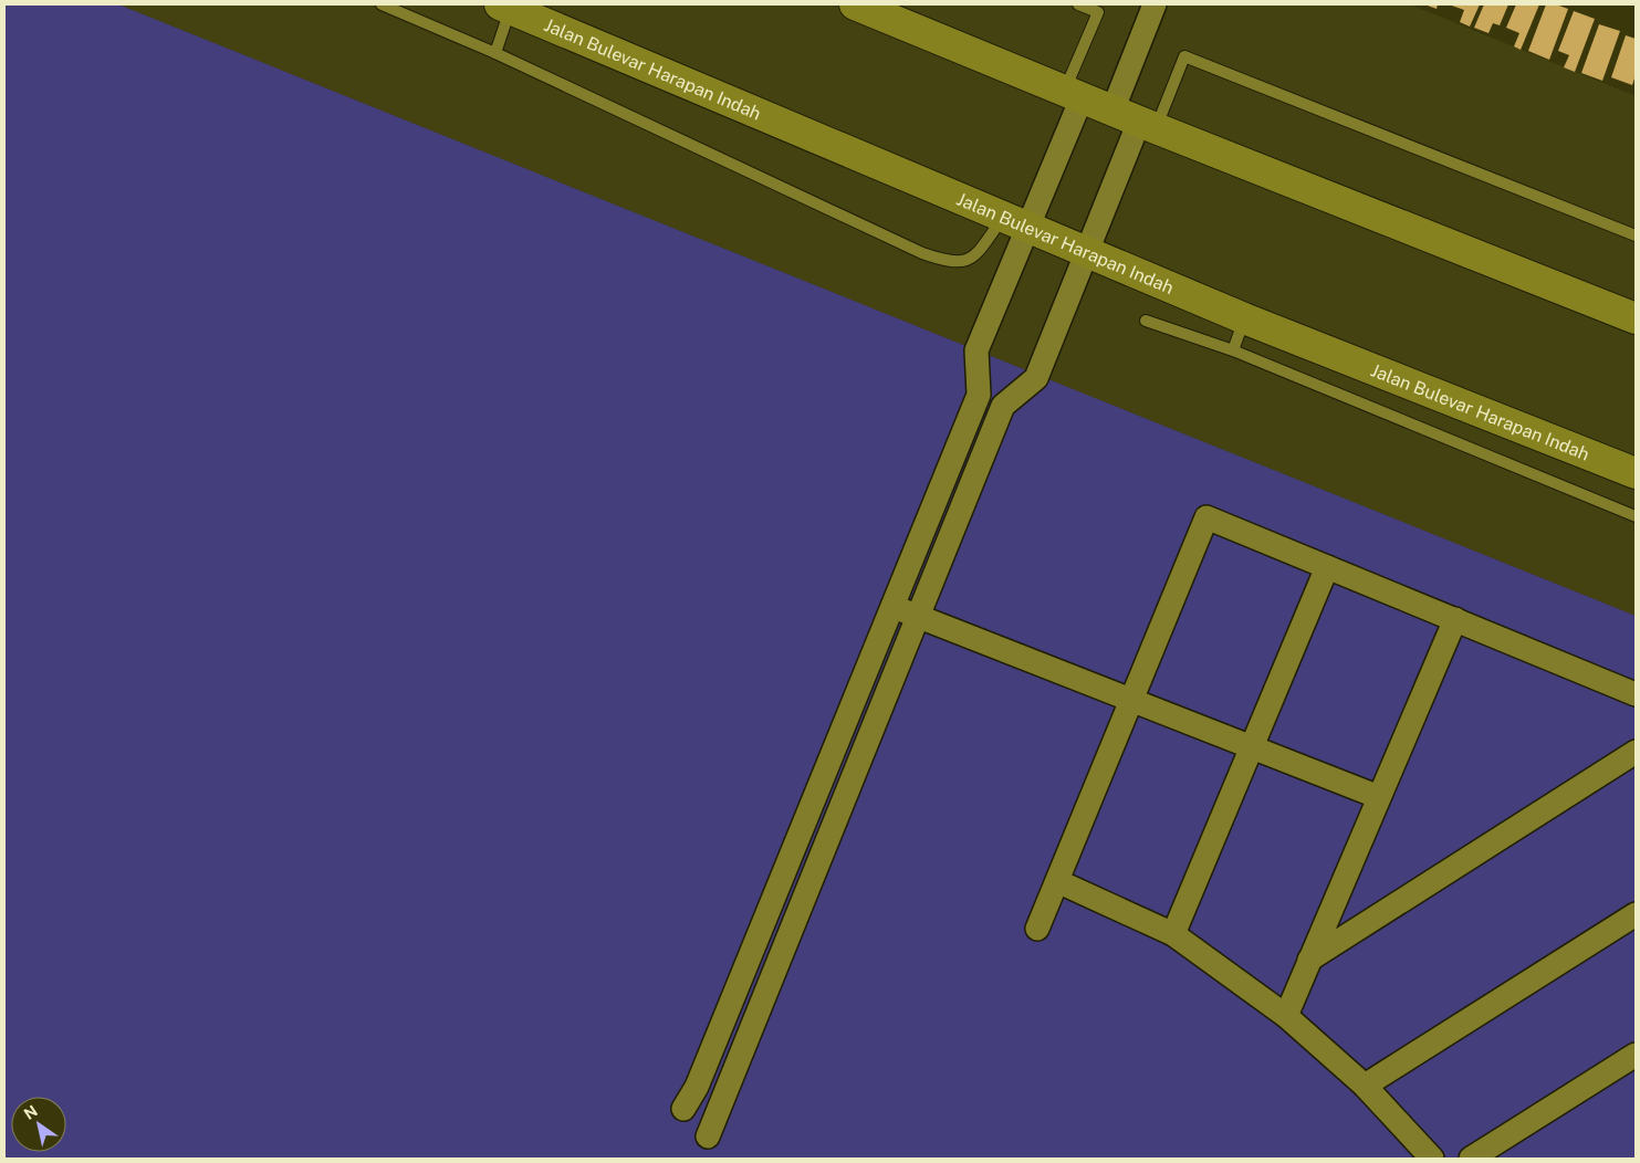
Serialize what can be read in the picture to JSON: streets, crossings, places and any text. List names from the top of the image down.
{
  "streets": {
    "street": ["Jalan Bulevar Harapan Indah"]
  },
  "north": "top left"
}
